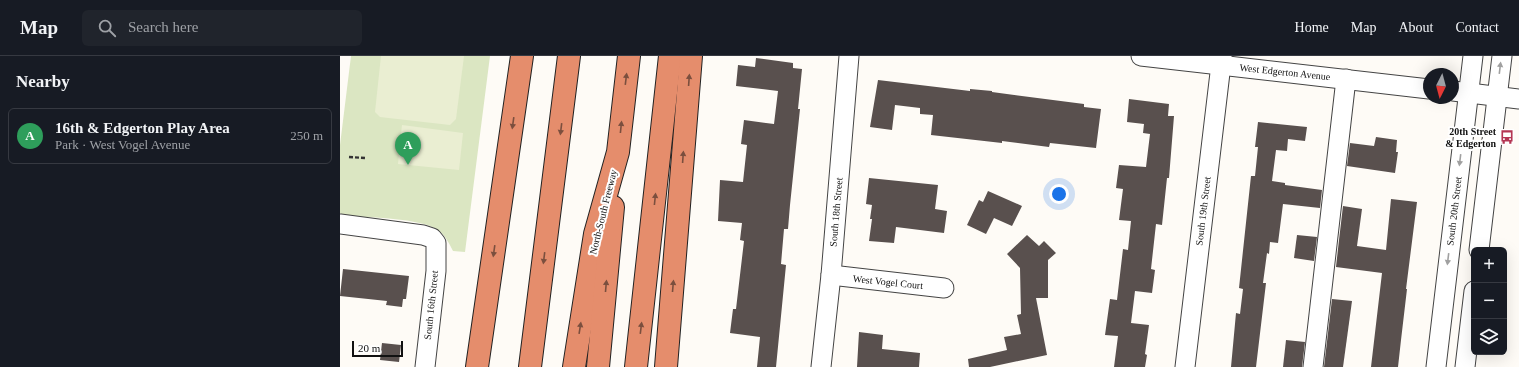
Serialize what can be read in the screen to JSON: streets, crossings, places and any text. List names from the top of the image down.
{
  "streets": {
    "highway": ["North-South Freeway"],
    "street": [
      "West Edgerton Avenue",
      "South 19th Street",
      "South 20th Street",
      "South 18th Street",
      "West Vogel Court",
      "South 16th Street"
    ]
  },
  "crossings": [
    ["West Edgerton Avenue", "South 19th Street"],
    ["South 18th Street", "West Vogel Court"]
  ],
  "places": {
    "bus stop": ["20th Street & Edgerton"]
  },
  "scale_bar": "20 m",
  "north": "bottom",
  "page": {
    "header": "Map",
    "search": "Search here",
    "nav": [
      "Home",
      "Map",
      "About",
      "Contact"
    ],
    "heading": "Nearby",
    "list": [
      {
        "mark": "A",
        "name": "16th & Edgerton Play Area",
        "note": "Park · West Vogel Avenue",
        "value": "250 m"
      }
    ],
    "pins": "A",
    "map_buttons": ["+", "−"],
    "scale": "20 m"
  }
}
